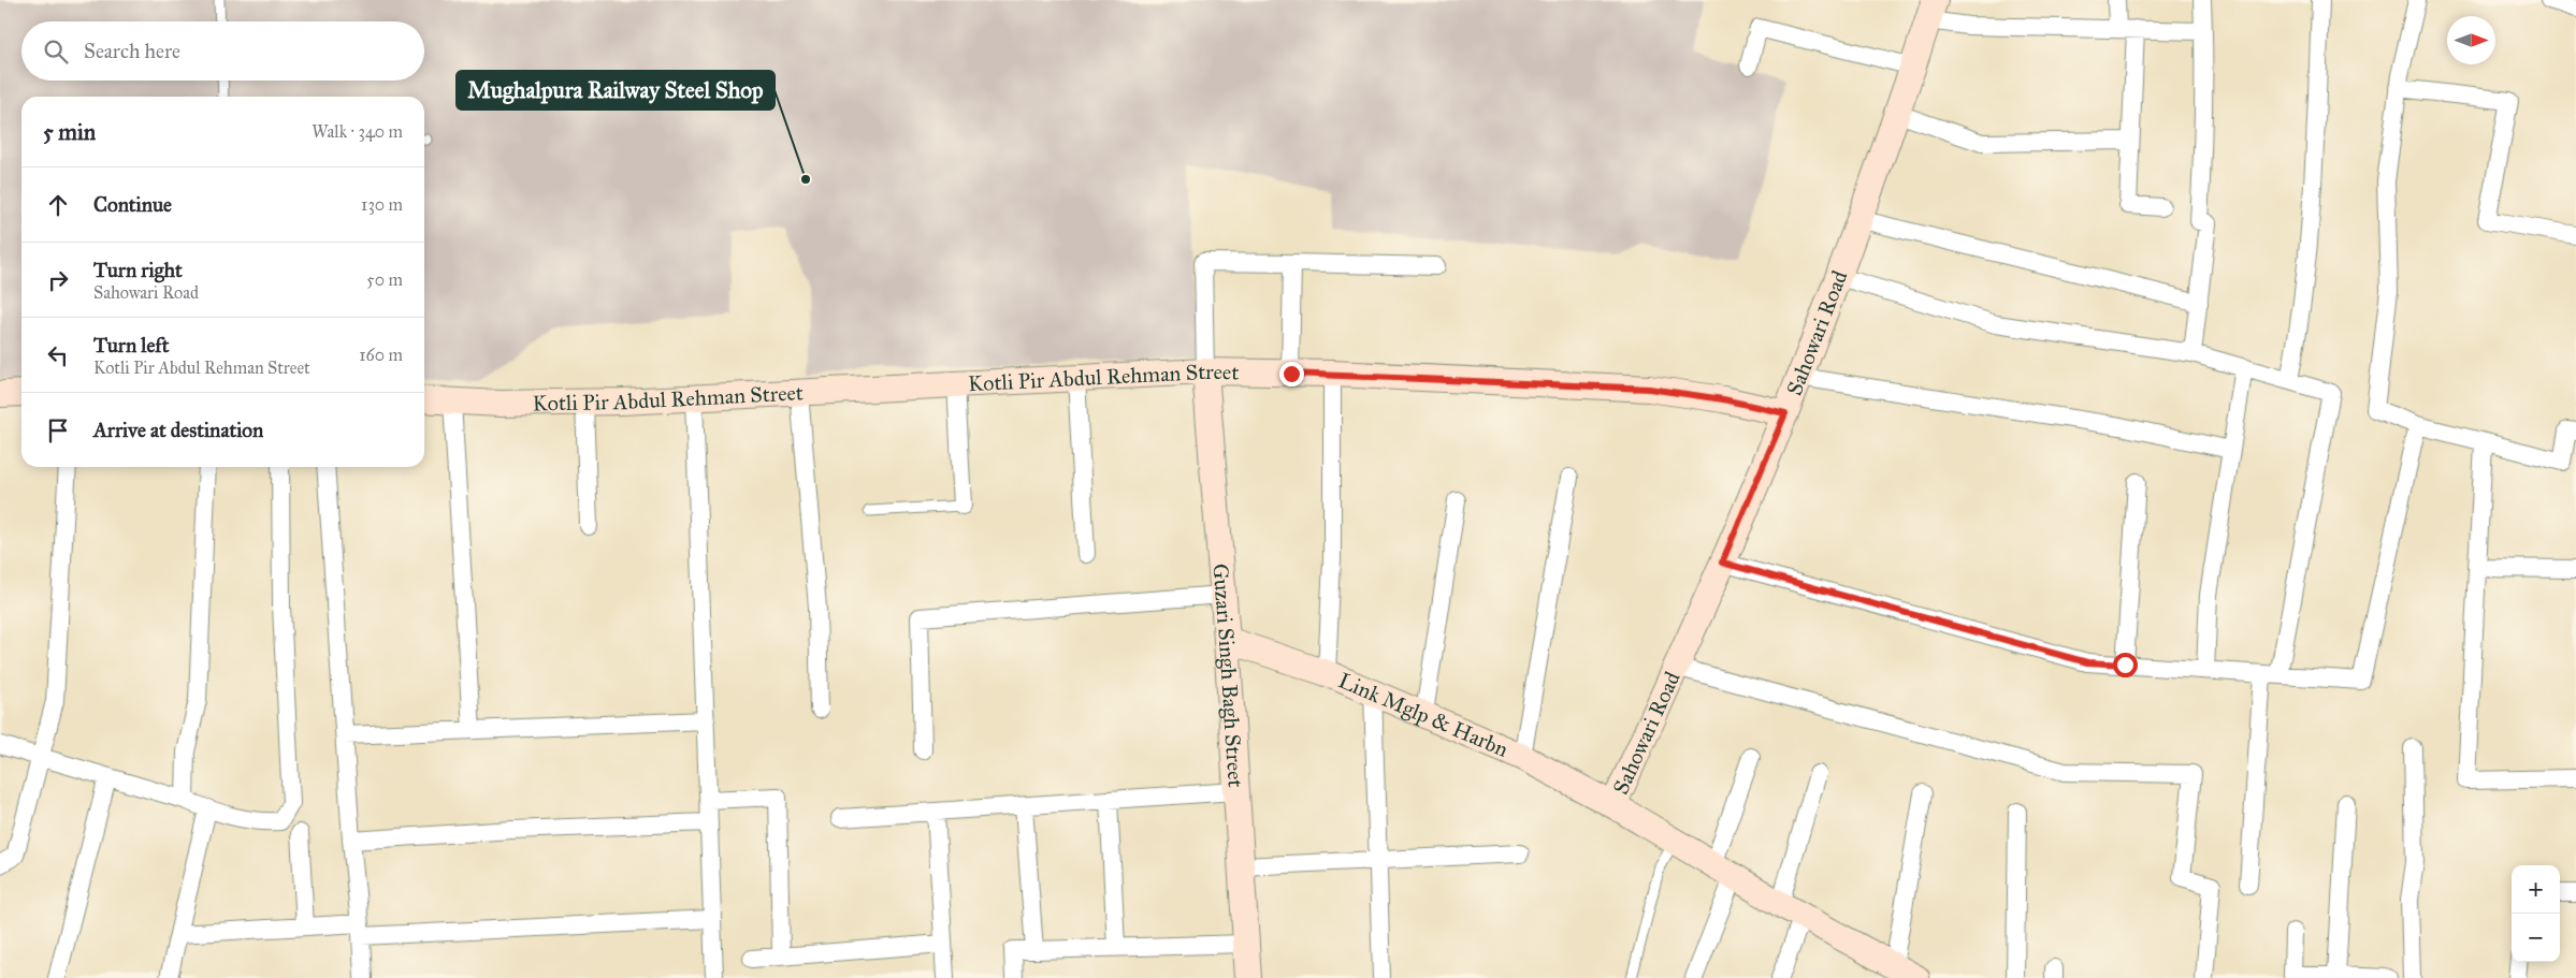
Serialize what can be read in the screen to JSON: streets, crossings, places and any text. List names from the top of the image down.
{
  "streets": {
    "street": [
      "Sahowari Road",
      "Kotli Pir Abdul Rehman Street",
      "Guzari Singh Bagh Street",
      "Link Mglp & Harbn"
    ]
  },
  "crossings": [
    ["Sahowari Road", "Kotli Pir Abdul Rehman Street"],
    ["Sahowari Road", "Link Mglp & Harbn"],
    ["Kotli Pir Abdul Rehman Street", "Guzari Singh Bagh Street"],
    ["Guzari Singh Bagh Street", "Link Mglp & Harbn"]
  ],
  "places": ["Mughalpura Railway Steel Shop"],
  "north": "right",
  "page": {
    "search": "Search here",
    "heading": ["5 min", "Walk · 340 m"],
    "list": [
      ["Continue", "130 m"],
      ["Turn right", "Sahowari Road", "50 m"],
      ["Turn left", "Kotli Pir Abdul Rehman Street", "160 m"],
      "Arrive at destination"
    ],
    "map_buttons": ["+", "−"]
  }
}
